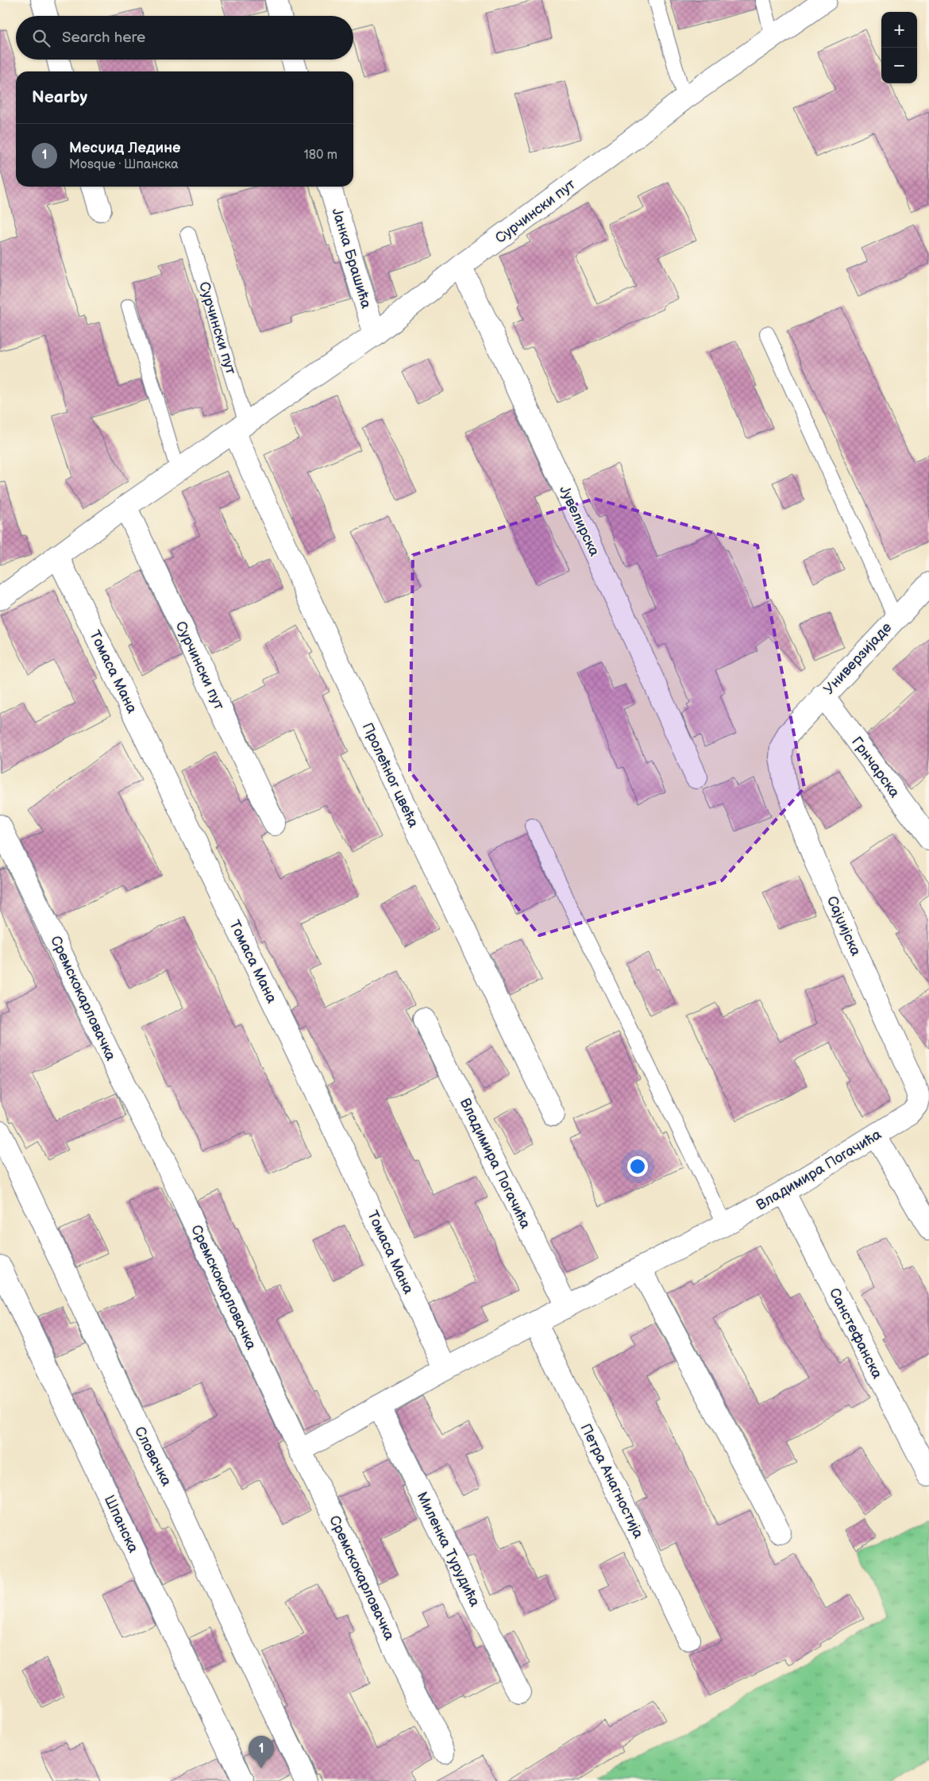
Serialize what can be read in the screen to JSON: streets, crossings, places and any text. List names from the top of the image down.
{
  "streets": {
    "street": [
      "Сурчински пут",
      "Јанка Брашића",
      "Јувелирска",
      "Универзијаде",
      "Томаса Мана",
      "Грнчарска",
      "Пролећног цвећа",
      "Сајџијска",
      "Сремскокарловачка",
      "Владимира Погачића",
      "Санстефанска",
      "Словачка",
      "Петра Анагностија",
      "Шпанска",
      "Миленка Турудића"
    ]
  },
  "crossings": [
    ["Сурчински пут", "Јанка Брашића"],
    ["Сурчински пут", "Јувелирска"],
    ["Сурчински пут", "Томаса Мана"],
    ["Сурчински пут", "Пролећног цвећа"],
    ["Универзијаде", "Грнчарска"],
    ["Универзијаде", "Сајџијска"],
    ["Томаса Мана", "Владимира Погачића"],
    ["Сајџијска", "Владимира Погачића"],
    ["Сремскокарловачка", "Владимира Погачића"],
    ["Владимира Погачића", "Санстефанска"],
    ["Владимира Погачића", "Петра Анагностија"],
    ["Владимира Погачића", "Миленка Турудића"]
  ],
  "page": {
    "map_buttons": ["+", "−"],
    "search": "Search here",
    "heading": "Nearby",
    "list": [
      {
        "mark": "1",
        "name": "Месџид Ледине",
        "note": "Mosque · Шпанска",
        "value": "180 m"
      }
    ],
    "pins": "1"
  }
}
